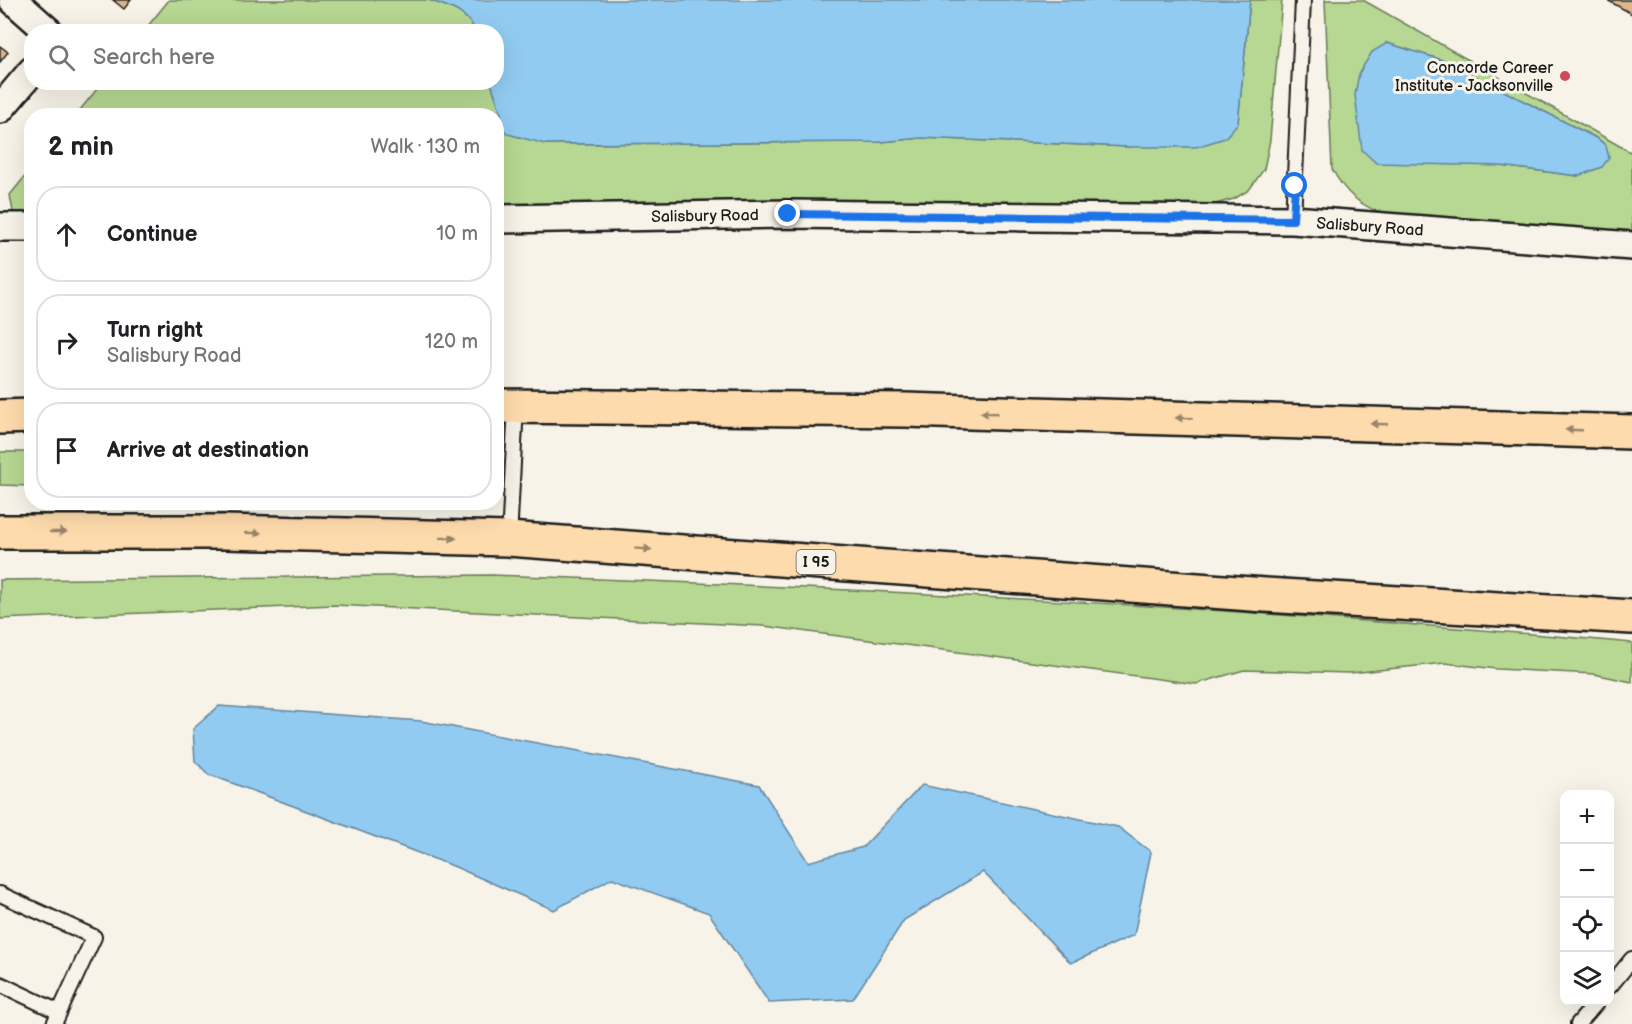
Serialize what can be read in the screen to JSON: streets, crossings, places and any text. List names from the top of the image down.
{
  "streets": {
    "highway": ["I 95"],
    "street": ["Salisbury Road"]
  },
  "places": ["Concorde Career Institute - Jacksonville"],
  "page": {
    "search": "Search here",
    "heading": ["2 min", "Walk · 130 m"],
    "list": [
      ["Continue", "10 m"],
      ["Turn right", "Salisbury Road", "120 m"],
      "Arrive at destination"
    ],
    "map_buttons": ["+", "−"]
  }
}
